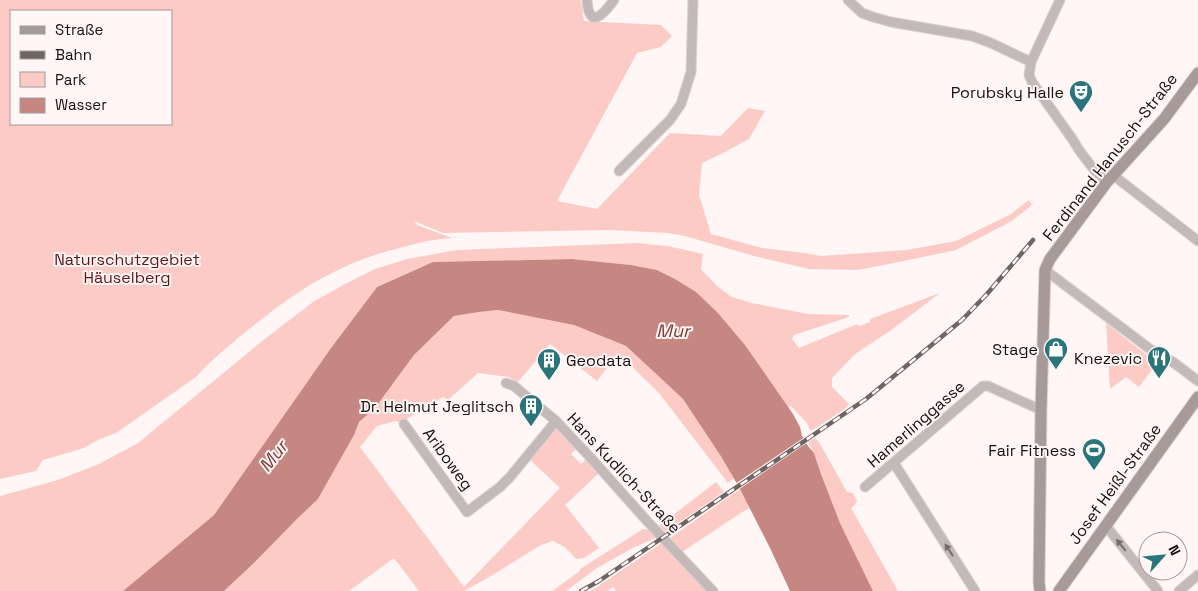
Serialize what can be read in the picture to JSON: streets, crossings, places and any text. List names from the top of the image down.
{
  "streets": {
    "street": [
      "Ferdinand Hanusch-Straße",
      "Hamerlinggasse",
      "Ariboweg",
      "Hans Kudlich-Straße",
      "Josef Heißl-Straße"
    ]
  },
  "crossings": [
    ["Ferdinand Hanusch-Straße", "Hamerlinggasse"],
    ["Ariboweg", "Hans Kudlich-Straße"]
  ],
  "water": ["Mur"],
  "parks": ["Naturschutzgebiet Häuselberg"],
  "places": {
    "theatre": ["Porubsky Halle"],
    "shop": ["Stage"],
    "restaurant": ["Knezevic"],
    "building": ["Geodata", "Dr. Helmut Jeglitsch"],
    "sports": ["Fair Fitness"]
  },
  "legend": [
    "Straße",
    "Bahn",
    "Park",
    "Wasser"
  ],
  "north": "top right"
}
